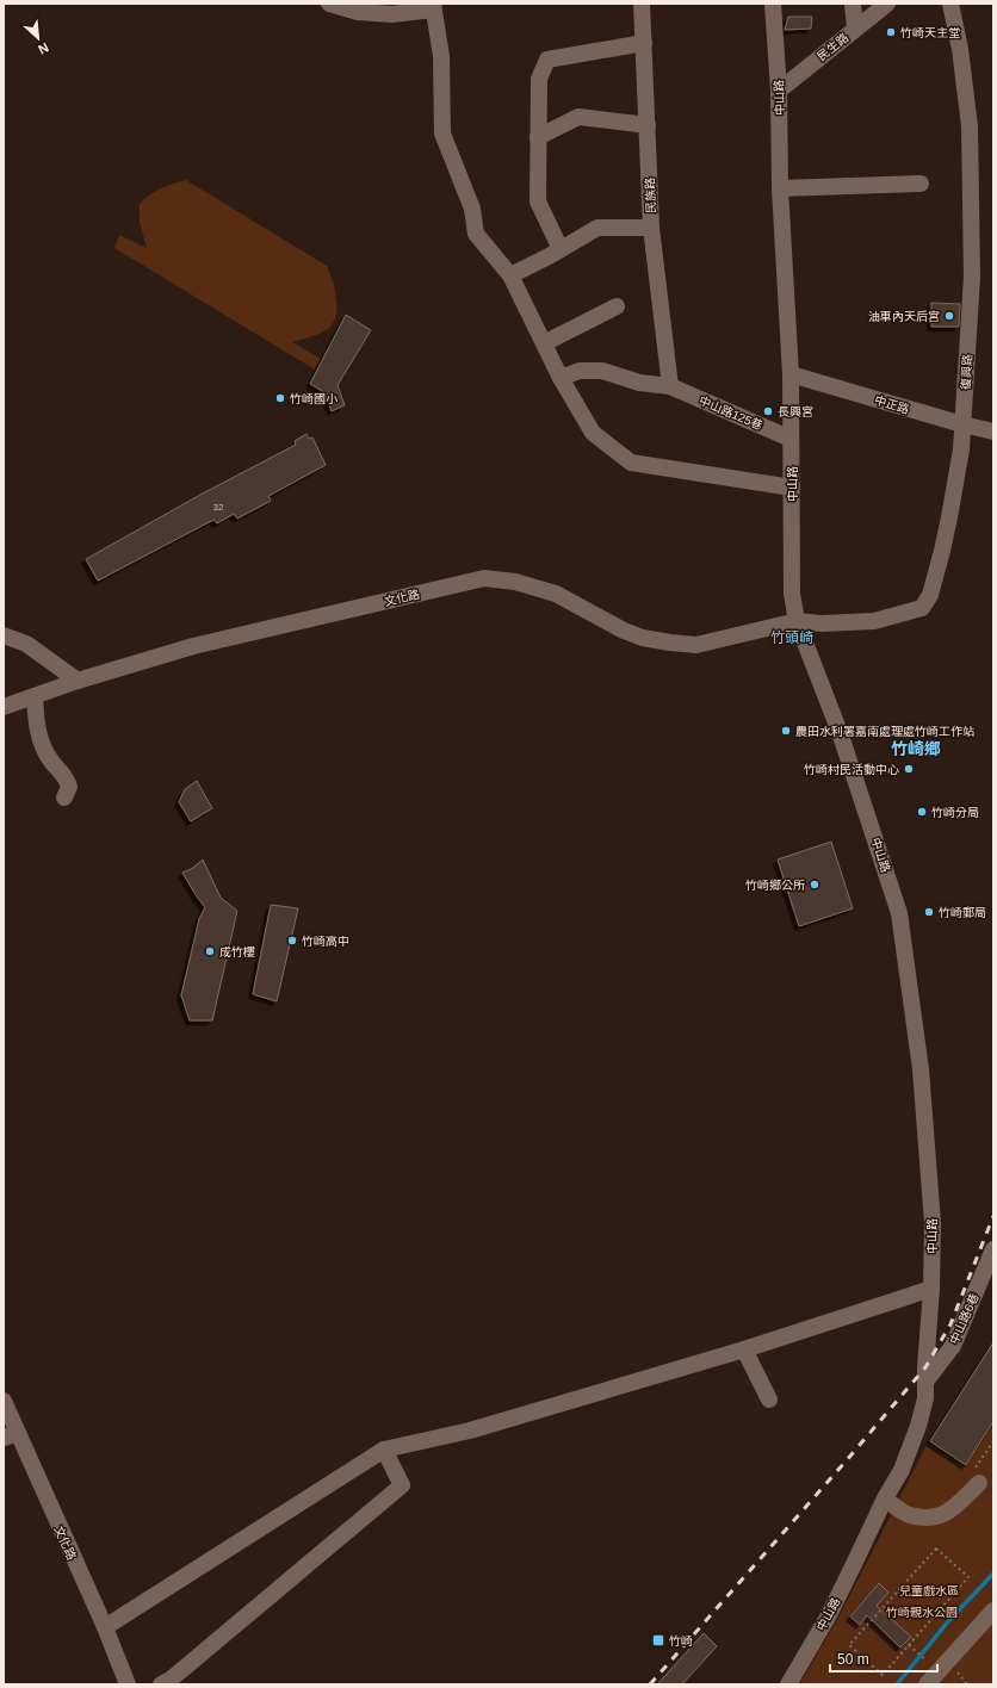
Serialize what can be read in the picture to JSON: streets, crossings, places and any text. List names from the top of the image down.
{
  "streets": {
    "street": [
      "民生路",
      "中山路",
      "民族路",
      "復興路",
      "中正路",
      "中山路125巷",
      "文化路",
      "中山路6巷"
    ]
  },
  "crossings": [
    ["民生路", "中山路"],
    ["中山路", "復興路"],
    ["中山路", "中正路"],
    ["中山路", "中山路125巷"],
    ["中山路", "文化路"],
    ["中山路", "中山路6巷"],
    ["民族路", "中山路125巷"],
    ["復興路", "中正路"],
    ["復興路", "文化路"]
  ],
  "districts": ["竹頭崎", "竹崎鄉"],
  "parks": ["兒童戲水區", "竹崎親水公園"],
  "places": {
    "other": [
      "竹崎天主堂",
      "油車內天后宮",
      "竹崎國小",
      "長興宮",
      "農田水利署嘉南處理處竹崎工作站",
      "竹崎村民活動中心",
      "竹崎分局",
      "竹崎鄉公所",
      "竹崎郵局",
      "竹崎高中",
      "成竹樓"
    ],
    "transit": ["竹崎"]
  },
  "house_numbers": ["32"],
  "scale_bar": "50 m",
  "north": "bottom right"
}
